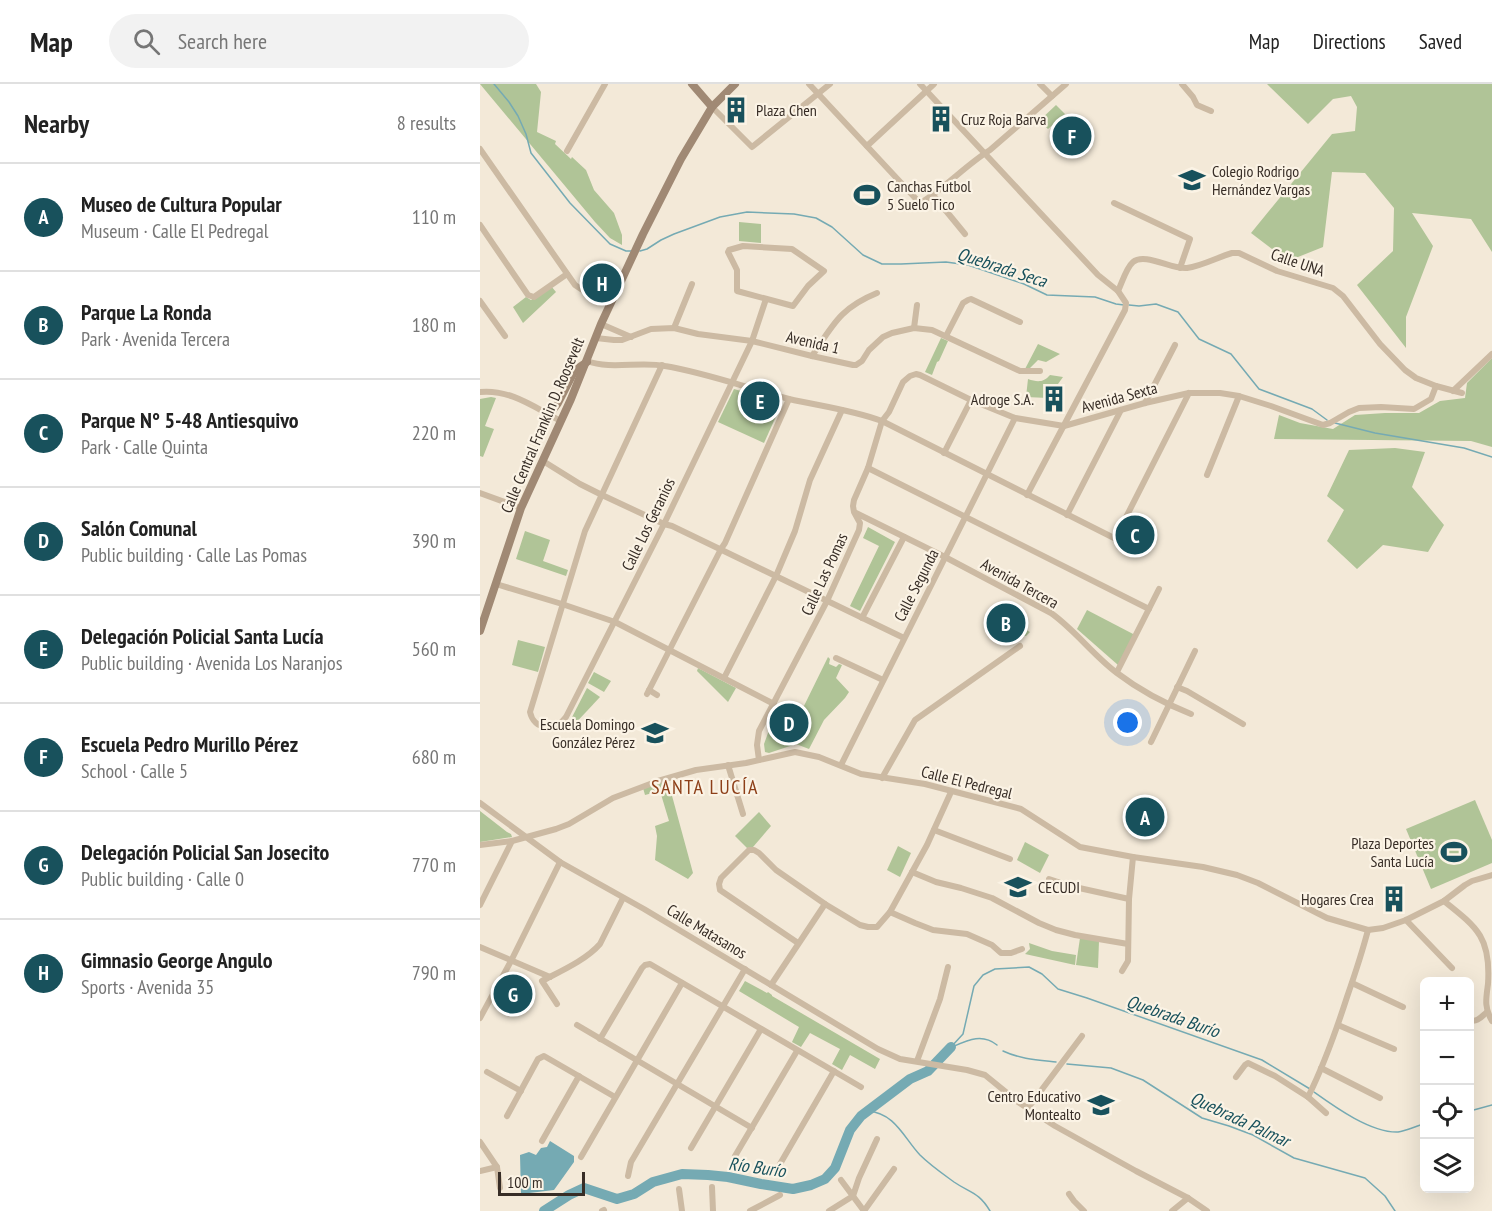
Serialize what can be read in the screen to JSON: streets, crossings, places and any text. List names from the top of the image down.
{
  "streets": {
    "main road": ["Calle Central Franklin D. Roosevelt"],
    "street": [
      "Calle UNA",
      "Avenida 1",
      "Avenida Sexta",
      "Calle Los Geranios",
      "Calle Las Pomas",
      "Avenida Tercera",
      "Calle Segunda",
      "Calle El Pedregal",
      "Calle Matasanos"
    ]
  },
  "crossings": [
    ["Calle UNA", "Avenida Sexta"],
    ["Avenida 1", "Calle Central Franklin D. Roosevelt"],
    ["Avenida 1", "Calle Los Geranios"],
    ["Avenida Sexta", "Calle Las Pomas"],
    ["Avenida Sexta", "Calle Segunda"],
    ["Calle Las Pomas", "Avenida Tercera"],
    ["Calle Las Pomas", "Calle El Pedregal"],
    ["Avenida Tercera", "Calle Segunda"],
    ["Calle Segunda", "Calle El Pedregal"],
    ["Calle El Pedregal", "Calle Matasanos"]
  ],
  "districts": ["SANTA LUCÍA"],
  "water": [
    "Quebrada Seca",
    "Quebrada Burío",
    "Quebrada Palmar",
    "Río Burío"
  ],
  "places": {
    "building": [
      "Plaza Chen",
      "Cruz Roja Barva",
      "Adroge S.A.",
      "Hogares Crea"
    ],
    "school or university": [
      "Colegio Rodrigo Hernández Vargas",
      "Escuela Domingo González Pérez",
      "CECUDI",
      "Centro Educativo Montealto"
    ],
    "sports": ["Canchas Futbol 5 Suelo Tico", "Plaza Deportes Santa Lucía"]
  },
  "scale_bar": "100 m",
  "page": {
    "header": "Map",
    "search": "Search here",
    "nav": ["Map", "Directions", "Saved"],
    "heading": ["Nearby", "8 results"],
    "pins": [
      "F",
      "H",
      "E",
      "C",
      "B",
      "D",
      "A",
      "G"
    ],
    "list": [
      {
        "mark": "A",
        "name": "Museo de Cultura Popular",
        "note": "Museum · Calle El Pedregal",
        "value": "110 m"
      },
      {
        "mark": "B",
        "name": "Parque La Ronda",
        "note": "Park · Avenida Tercera",
        "value": "180 m"
      },
      {
        "mark": "C",
        "name": "Parque N° 5-48 Antiesquivo",
        "note": "Park · Calle Quinta",
        "value": "220 m"
      },
      {
        "mark": "D",
        "name": "Salón Comunal",
        "note": "Public building · Calle Las Pomas",
        "value": "390 m"
      },
      {
        "mark": "E",
        "name": "Delegación Policial Santa Lucía",
        "note": "Public building · Avenida Los Naranjos",
        "value": "560 m"
      },
      {
        "mark": "F",
        "name": "Escuela Pedro Murillo Pérez",
        "note": "School · Calle 5",
        "value": "680 m"
      },
      {
        "mark": "G",
        "name": "Delegación Policial San Josecito",
        "note": "Public building · Calle 0",
        "value": "770 m"
      },
      {
        "mark": "H",
        "name": "Gimnasio George Angulo",
        "note": "Sports · Avenida 35",
        "value": "790 m"
      }
    ],
    "map_buttons": ["+", "−"],
    "scale": "100 m"
  }
}
